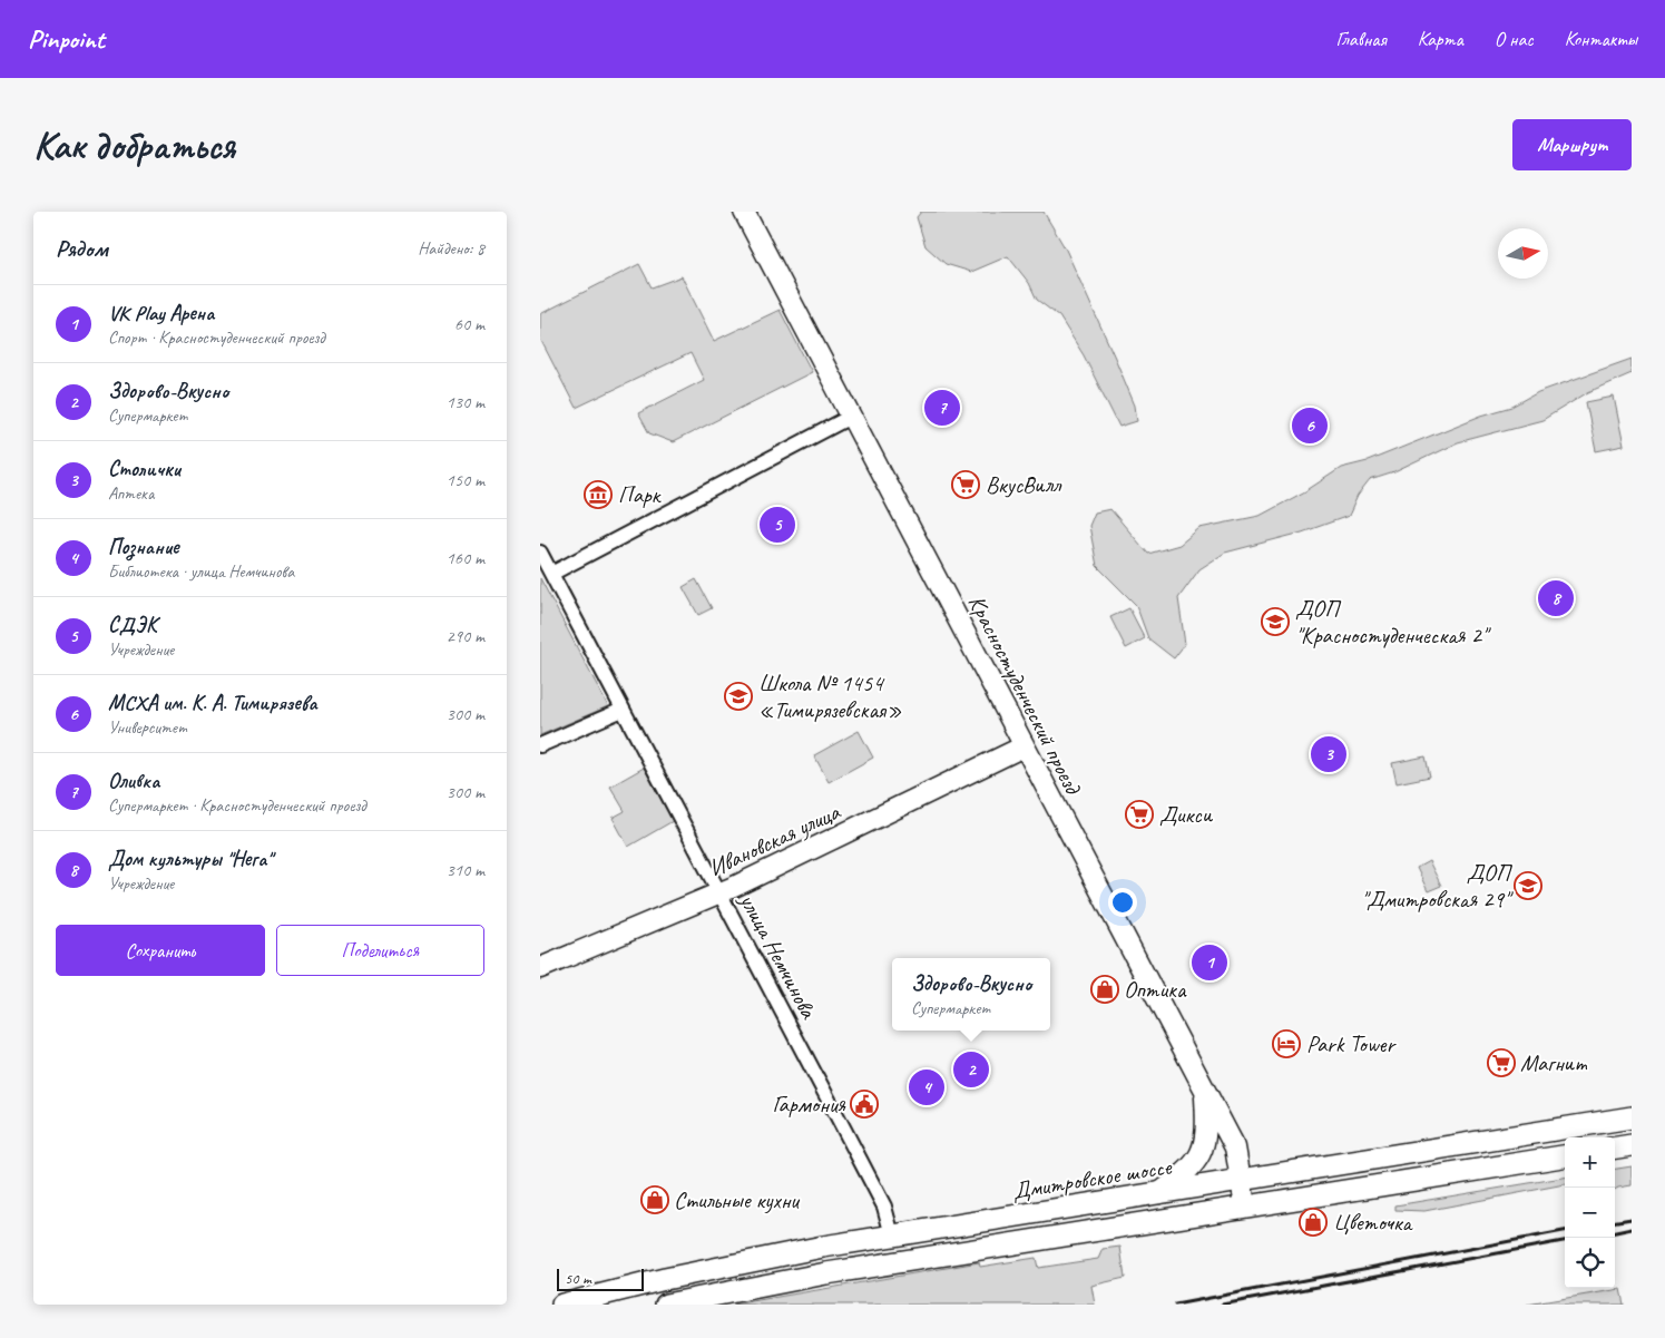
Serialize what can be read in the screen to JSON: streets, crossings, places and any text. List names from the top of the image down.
{
  "streets": {
    "main road": ["Дмитровское шоссе"],
    "street": ["Красностуденческий проезд", "Ивановская улица", "улица Немчинова"]
  },
  "crossings": [
    ["Красностуденческий проезд", "Ивановская улица"],
    ["Красностуденческий проезд", "Дмитровское шоссе"],
    ["Ивановская улица", "улица Немчинова"],
    ["улица Немчинова", "Дмитровское шоссе"]
  ],
  "places": {
    "supermarket": ["ВкусВилл", "Дикси", "Магнит"],
    "museum": ["Парк"],
    "school or university": ["ДОП \"Красностуденческая 2\"", "Школа № 1454 «Тимирязевская»", "ДОП \"Дмитровская 29\""],
    "shop": ["Оптика", "Стильные кухни", "Цветочка"],
    "hotel": ["Park Tower"],
    "public building": ["Гармония"]
  },
  "scale_bar": "50 m",
  "north": "right",
  "page": {
    "header": "Pinpoint",
    "nav": [
      "Главная",
      "Карта",
      "О нас",
      "Контакты"
    ],
    "buttons": [
      "Маршрут",
      ["Сохранить", "Поделиться"]
    ],
    "title": "Как добраться",
    "heading": ["Рядом", "Найдено: 8"],
    "list": [
      {
        "mark": "1",
        "name": "VK Play Арена",
        "note": "Спорт · Красностуденческий проезд",
        "value": "60 m"
      },
      {
        "mark": "2",
        "name": "Здорово-Вкусно",
        "note": "Супермаркет",
        "value": "130 m"
      },
      {
        "mark": "3",
        "name": "Столички",
        "note": "Аптека",
        "value": "150 m"
      },
      {
        "mark": "4",
        "name": "Познание",
        "note": "Библиотека · улица Немчинова",
        "value": "160 m"
      },
      {
        "mark": "5",
        "name": "СДЭК",
        "note": "Учреждение",
        "value": "290 m"
      },
      {
        "mark": "6",
        "name": "МСХА им. К. А. Тимирязева",
        "note": "Университет",
        "value": "300 m"
      },
      {
        "mark": "7",
        "name": "Оливка",
        "note": "Супермаркет · Красностуденческий проезд",
        "value": "300 m"
      },
      {
        "mark": "8",
        "name": "Дом культуры \"Нега\"",
        "note": "Учреждение",
        "value": "310 m"
      }
    ],
    "pins": [
      "7",
      "6",
      "5",
      "8",
      "3",
      "1",
      "2",
      "4"
    ],
    "popup": ["Здорово-Вкусно", "Супермаркет"],
    "map_buttons": ["+", "−"],
    "scale": "50 m"
  }
}
